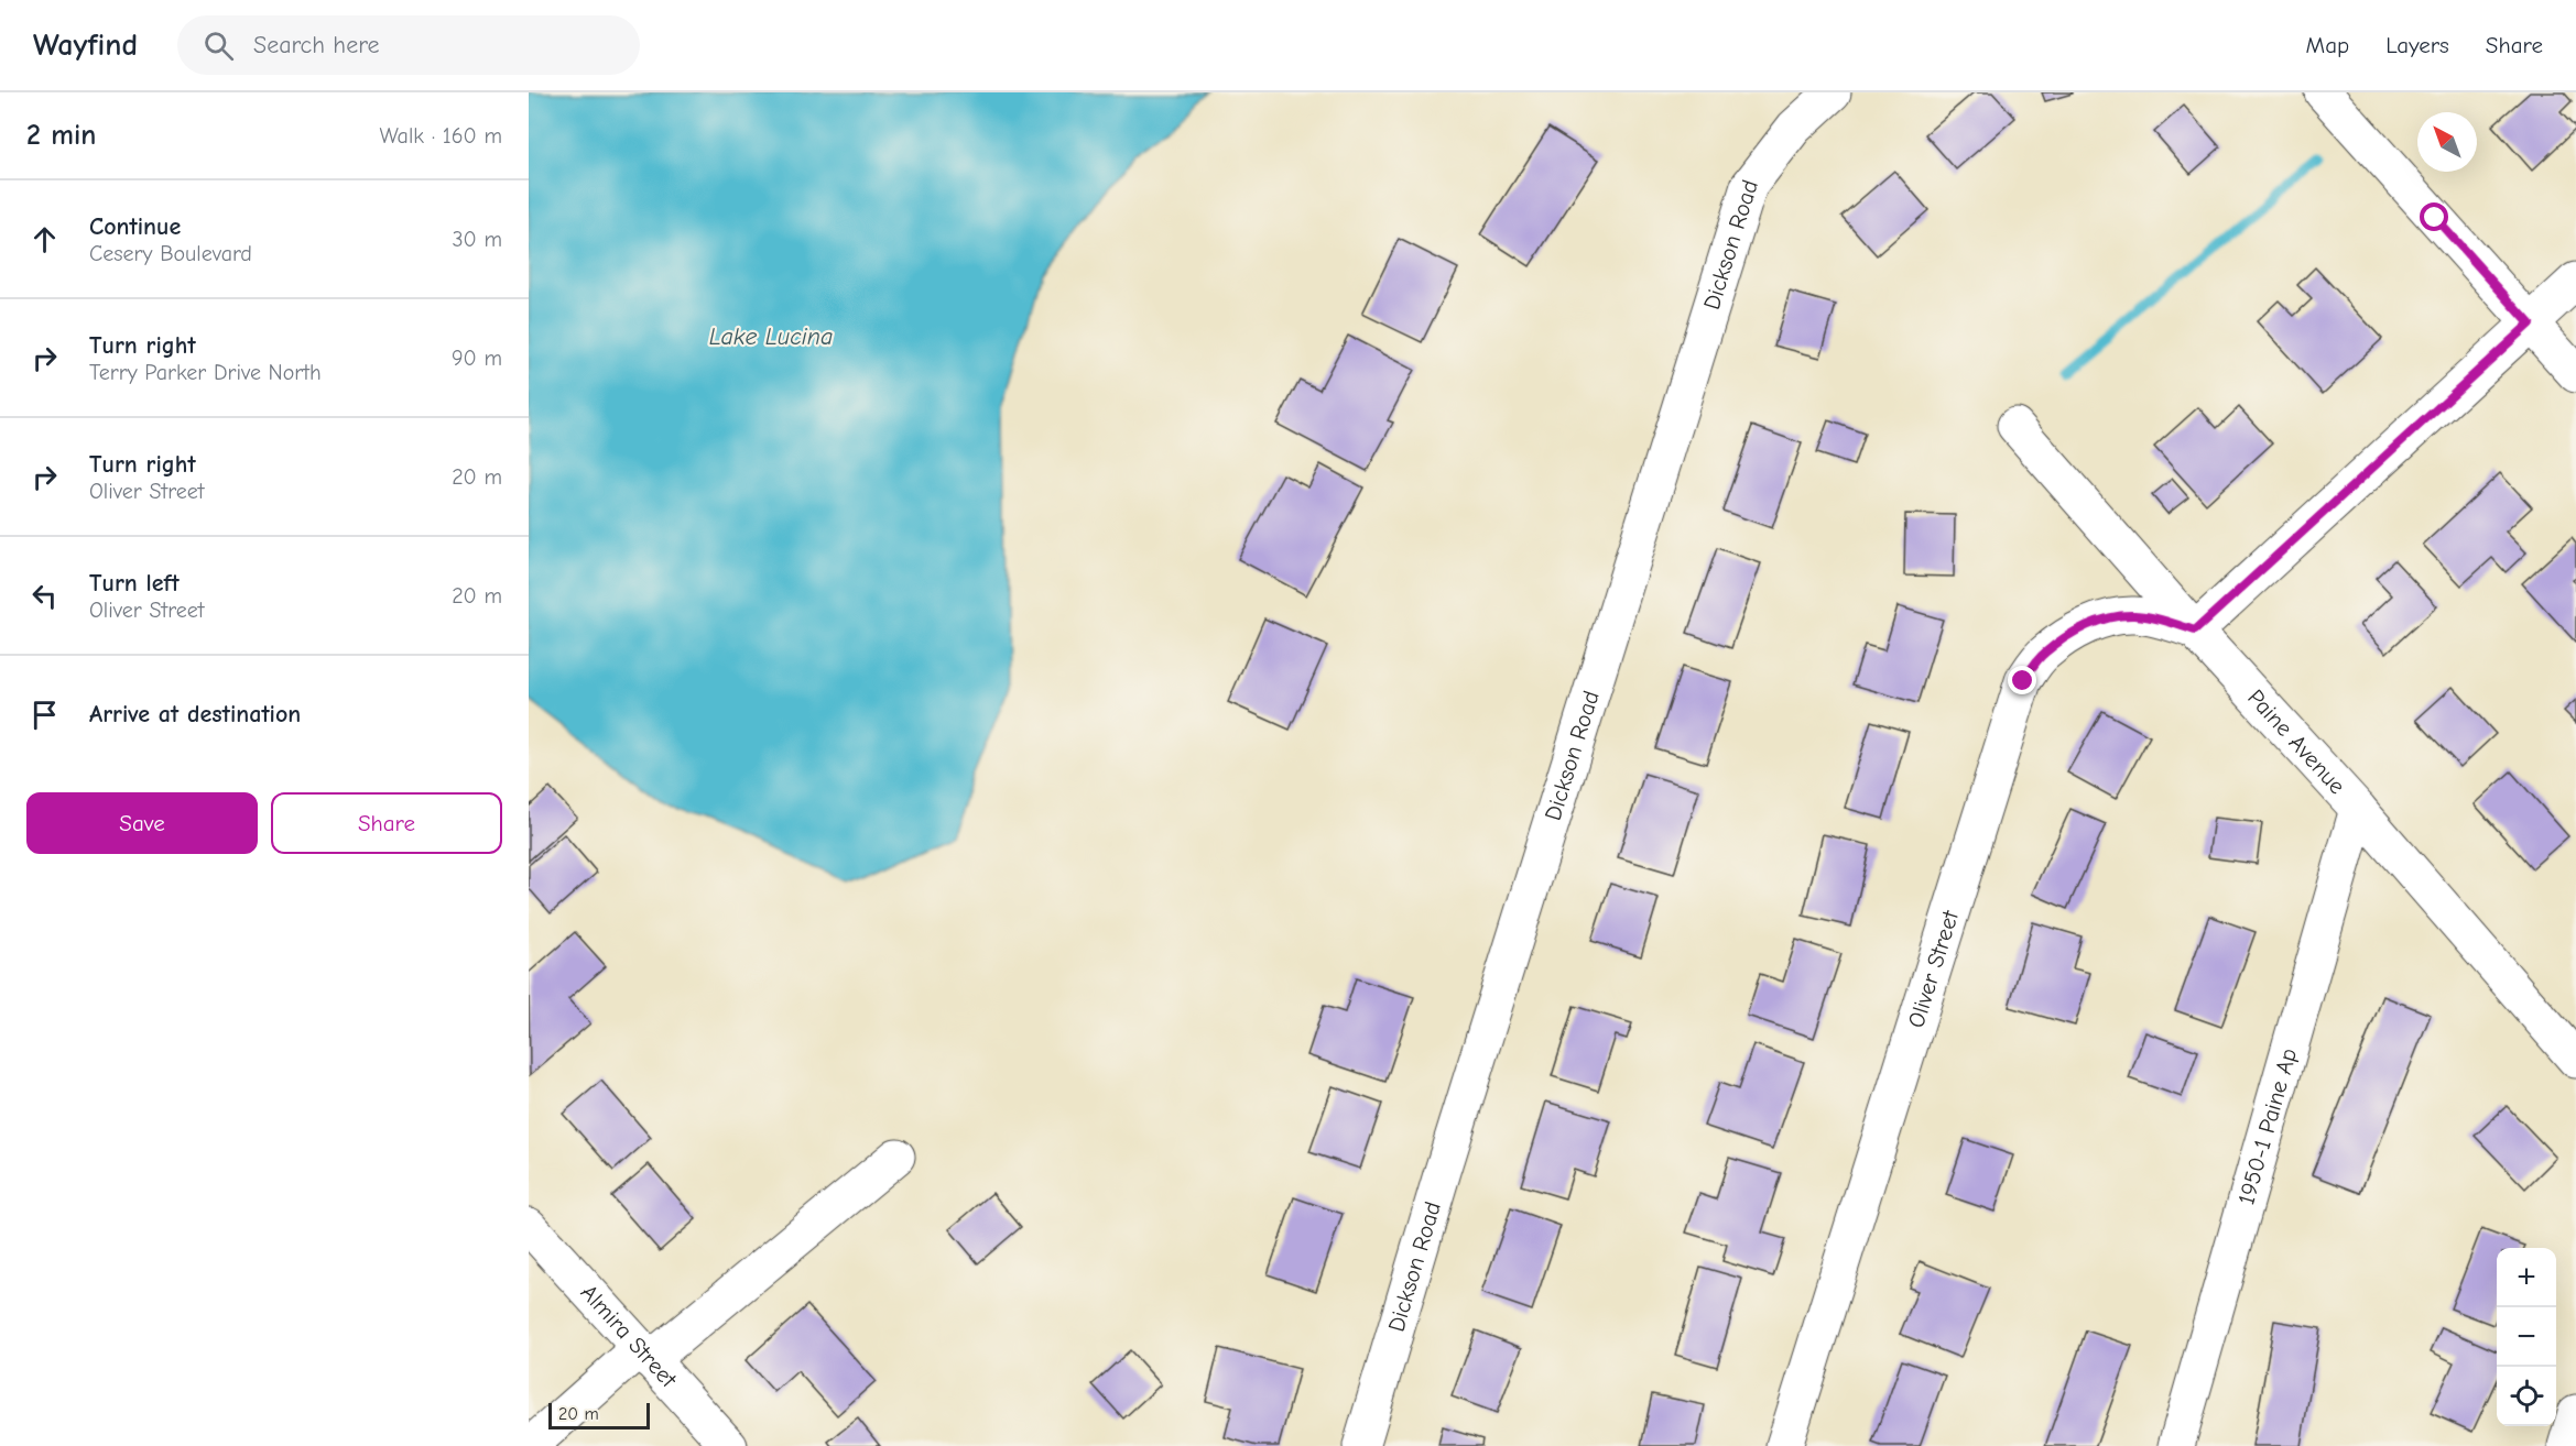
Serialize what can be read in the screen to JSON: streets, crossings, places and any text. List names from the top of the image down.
{
  "streets": {
    "street": [
      "Dickson Road",
      "Paine Avenue",
      "Oliver Street",
      "1950-1 Paine Ap",
      "Almira Street"
    ]
  },
  "crossings": [
    ["Paine Avenue", "Oliver Street"],
    ["Paine Avenue", "1950-1 Paine Ap"]
  ],
  "water": ["Lake Lucina"],
  "scale_bar": "20 m",
  "north": "top left",
  "page": {
    "header": "Wayfind",
    "search": "Search here",
    "nav": ["Map", "Layers", "Share"],
    "heading": ["2 min", "Walk · 160 m"],
    "list": [
      ["Continue", "Cesery Boulevard", "30 m"],
      ["Turn right", "Terry Parker Drive North", "90 m"],
      ["Turn right", "Oliver Street", "20 m"],
      ["Turn left", "Oliver Street", "20 m"],
      "Arrive at destination"
    ],
    "buttons": ["Save", "Share"],
    "map_buttons": ["+", "−"],
    "scale": "20 m"
  }
}
